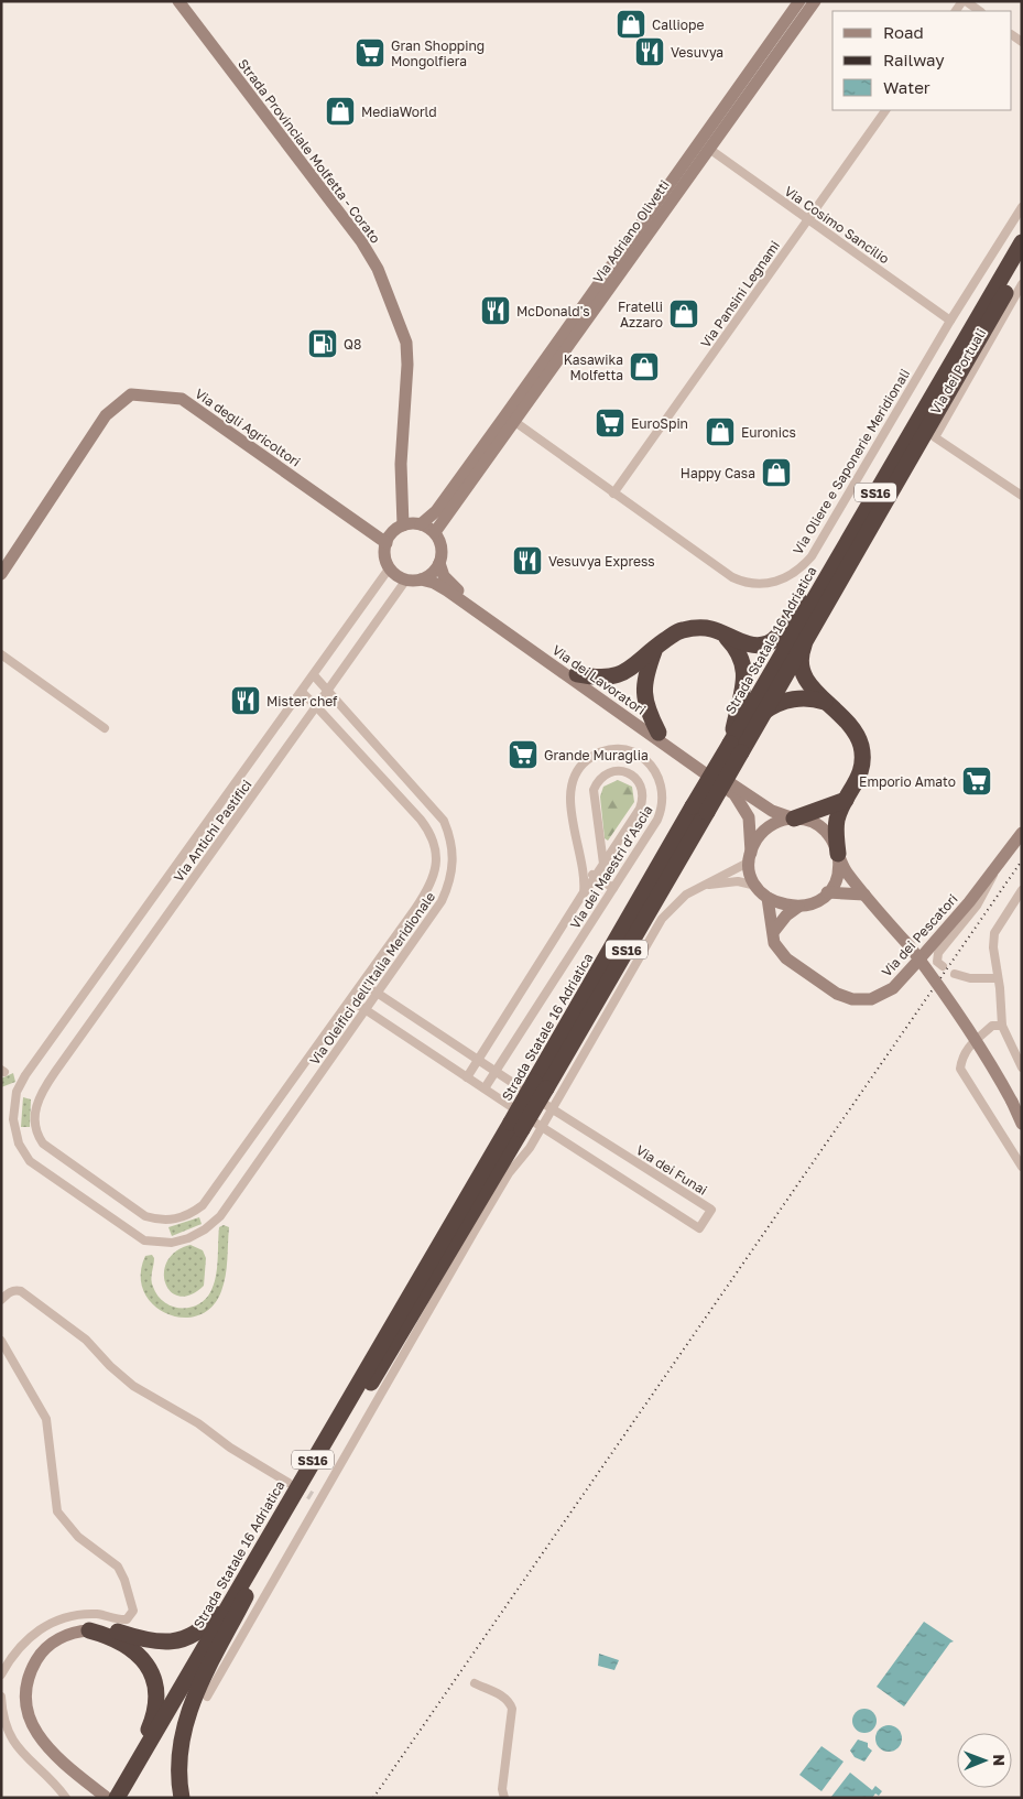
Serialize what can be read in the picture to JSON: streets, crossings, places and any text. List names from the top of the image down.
{
  "streets": {
    "highway": ["SS16", "Strada Statale 16 Adriatica"],
    "street": [
      "Strada Provinciale Molfetta - Corato",
      "Via Cosimo Sancilio",
      "Via Adriano Olivetti",
      "Via Pansini Legnami",
      "Via dei Portuali",
      "Via degli Agricoltori",
      "Via Oliere e Saponerie Meridionali",
      "Via dei Lavoratori",
      "Via Antichi Pastifici",
      "Via dei Maestri d’Ascia",
      "Via dei Pescatori",
      "Via Oleifici dell'Italia Meridionale",
      "Via dei Funai"
    ]
  },
  "crossings": [
    ["Strada Provinciale Molfetta - Corato", "Via Adriano Olivetti"],
    ["Strada Provinciale Molfetta - Corato", "Via degli Agricoltori"],
    ["Strada Provinciale Molfetta - Corato", "Via Antichi Pastifici"],
    ["Via Cosimo Sancilio", "Via Adriano Olivetti"],
    ["Via Cosimo Sancilio", "Via Pansini Legnami"],
    ["Via Cosimo Sancilio", "Via Oliere e Saponerie Meridionali"],
    ["Via Adriano Olivetti", "Via degli Agricoltori"],
    ["Via Adriano Olivetti", "Via Oliere e Saponerie Meridionali"],
    ["Via Adriano Olivetti", "Via Antichi Pastifici"],
    ["Via Pansini Legnami", "Via Oliere e Saponerie Meridionali"],
    ["Via degli Agricoltori", "Via Antichi Pastifici"],
    ["SS16", "Strada Statale 16 Adriatica"],
    ["Via Antichi Pastifici", "Via Oleifici dell'Italia Meridionale"],
    ["Via dei Maestri d’Ascia", "Via dei Funai"],
    ["Via Oleifici dell'Italia Meridionale", "Via dei Funai"]
  ],
  "places": {
    "shop": [
      "Calliope",
      "MediaWorld",
      "Fratelli Azzaro",
      "Kasawika Molfetta",
      "Euronics",
      "Happy Casa"
    ],
    "restaurant": [
      "Vesuvya",
      "McDonald's",
      "Vesuvya Express",
      "Mister chef"
    ],
    "supermarket": [
      "Gran Shopping Mongolfiera",
      "EuroSpin",
      "Grande Muraglia",
      "Emporio Amato"
    ],
    "fuel station": ["Q8"]
  },
  "legend": ["Road", "Railway", "Water"],
  "north": "right"
}
